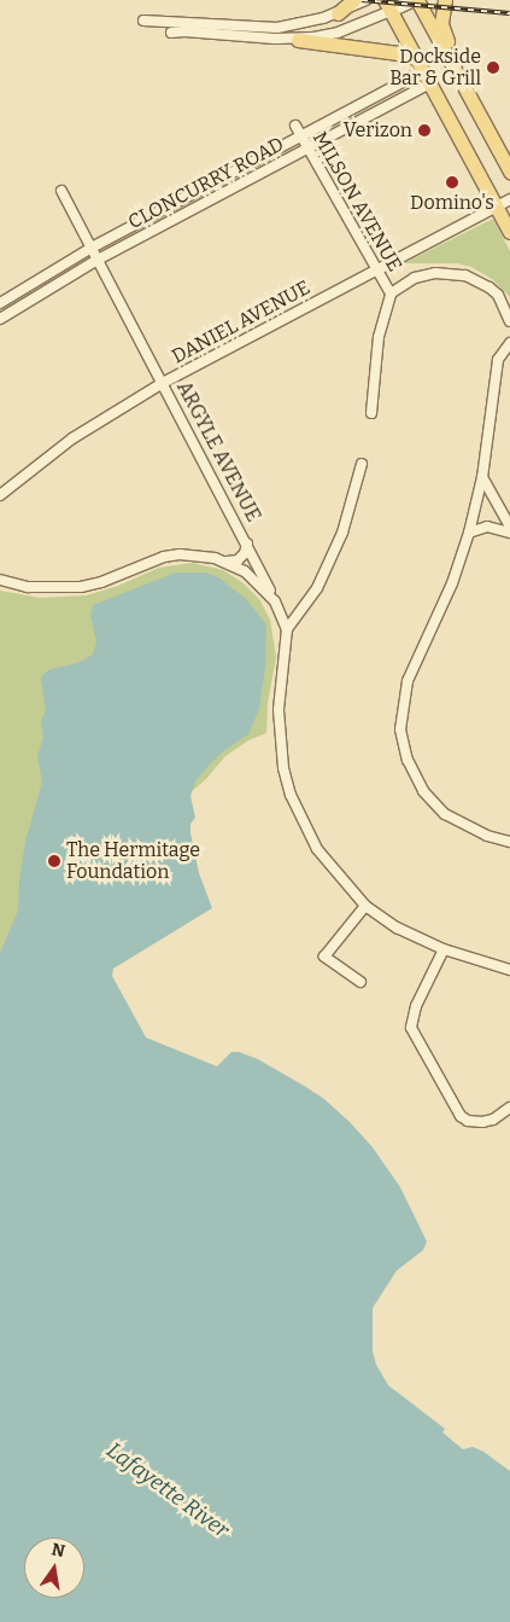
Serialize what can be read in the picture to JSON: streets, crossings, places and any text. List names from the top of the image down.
{
  "streets": {
    "street": [
      "CLONCURRY ROAD",
      "MILSON AVENUE",
      "DANIEL AVENUE",
      "ARGYLE AVENUE"
    ]
  },
  "crossings": [
    ["CLONCURRY ROAD", "MILSON AVENUE"],
    ["CLONCURRY ROAD", "ARGYLE AVENUE"],
    ["MILSON AVENUE", "DANIEL AVENUE"],
    ["DANIEL AVENUE", "ARGYLE AVENUE"]
  ],
  "water": ["Lafayette River"],
  "places": [
    "Dockside Bar & Grill",
    "Verizon",
    "Domino's",
    "The Hermitage Foundation"
  ],
  "north": "top"
}
